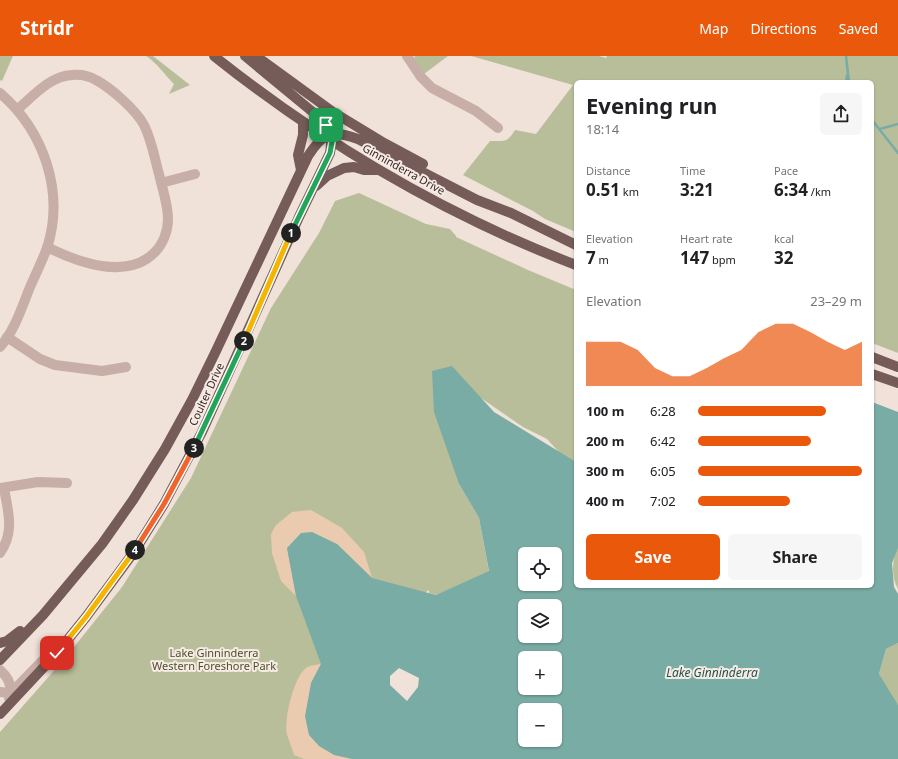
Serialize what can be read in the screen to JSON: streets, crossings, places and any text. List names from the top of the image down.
{
  "streets": {
    "main road": ["Ginninderra Drive", "Coulter Drive"]
  },
  "crossings": [
    ["Ginninderra Drive", "Coulter Drive"]
  ],
  "water": ["Lake Ginninderra"],
  "parks": ["Lake Ginninderra Western Foreshore Park"],
  "page": {
    "header": "Stridr",
    "nav": ["Map", "Directions", "Saved"],
    "heading": ["Evening run", "18:14"],
    "stats": [
      ["Distance", "0.51 km"],
      ["Time", "3:21"],
      ["Pace", "6:34 /km"],
      ["Elevation", "7 m"],
      ["Heart rate", "147 bpm"],
      ["kcal", "32"]
    ],
    "pins": [
      "1",
      "2",
      "3",
      "4"
    ],
    "chart": ["Elevation", "23–29 m"],
    "list": [
      {
        "name": "100 m",
        "note": "6:28"
      },
      {
        "name": "200 m",
        "note": "6:42"
      },
      {
        "name": "300 m",
        "note": "6:05"
      },
      {
        "name": "400 m",
        "note": "7:02"
      }
    ],
    "buttons": ["Save", "Share"],
    "map_buttons": ["+", "−"]
  }
}
